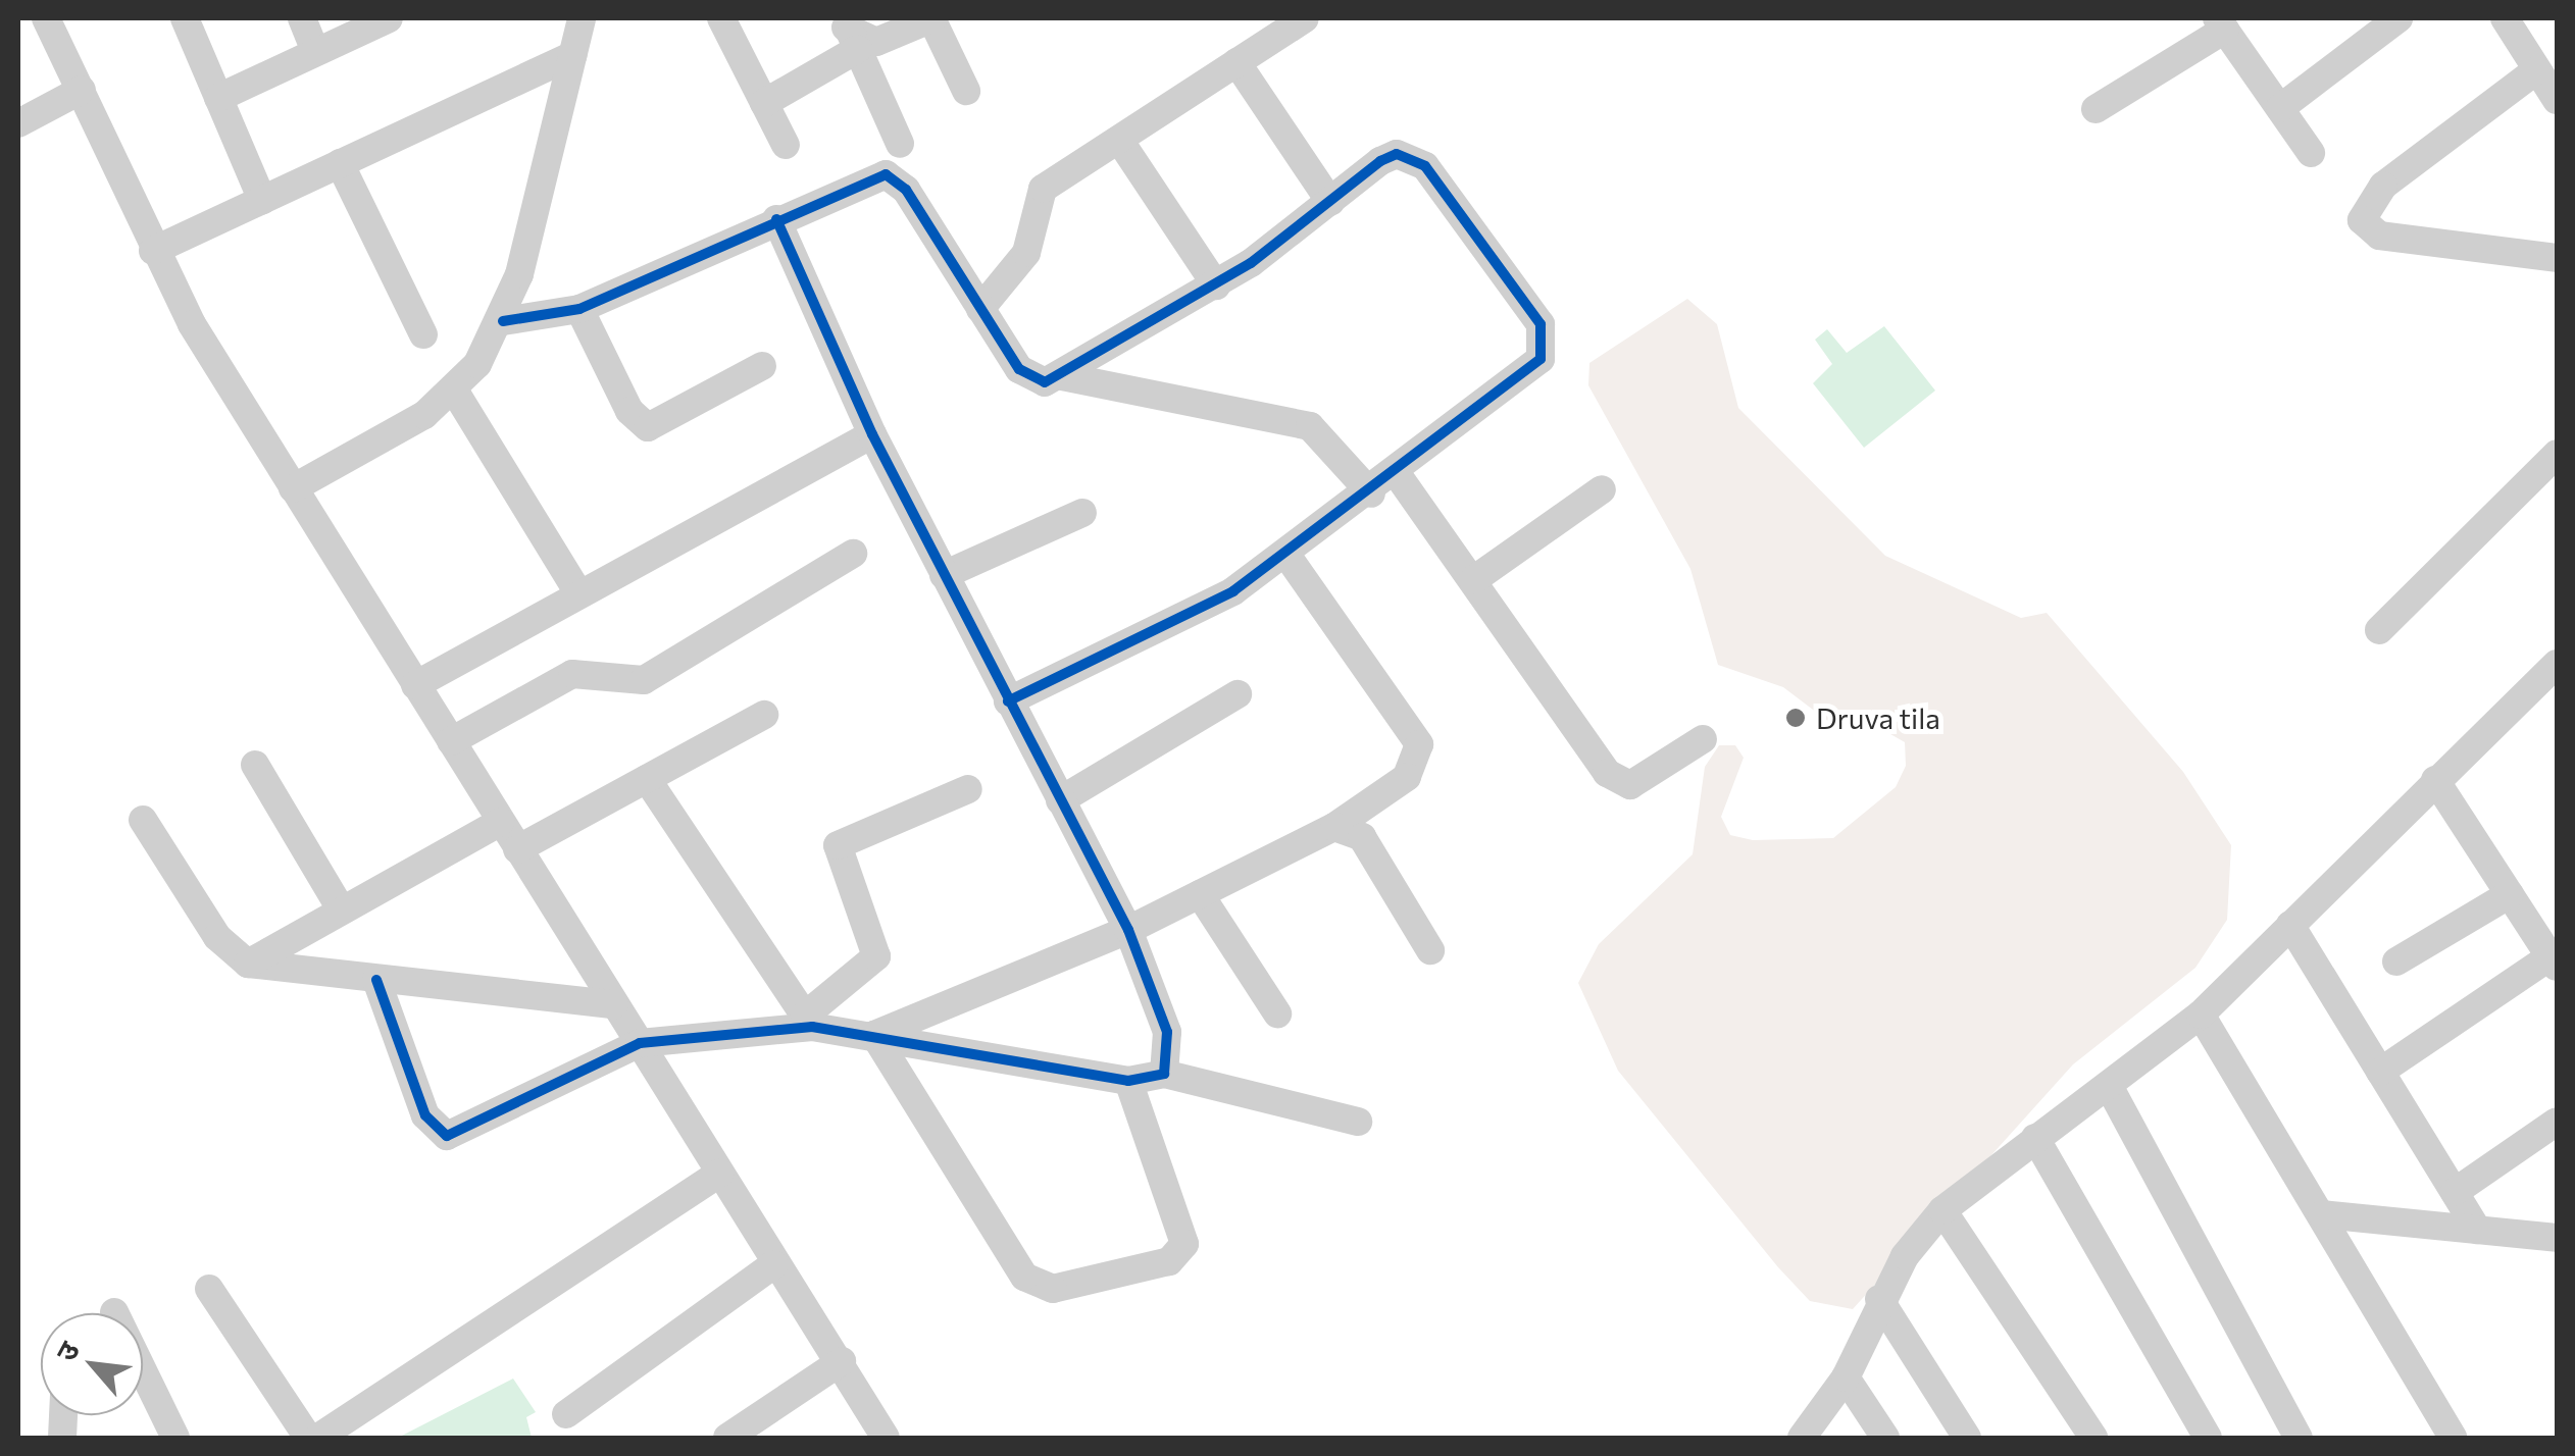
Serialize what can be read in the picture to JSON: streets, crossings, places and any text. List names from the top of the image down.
{
  "places": ["Druva tila"],
  "north": "top left"
}
